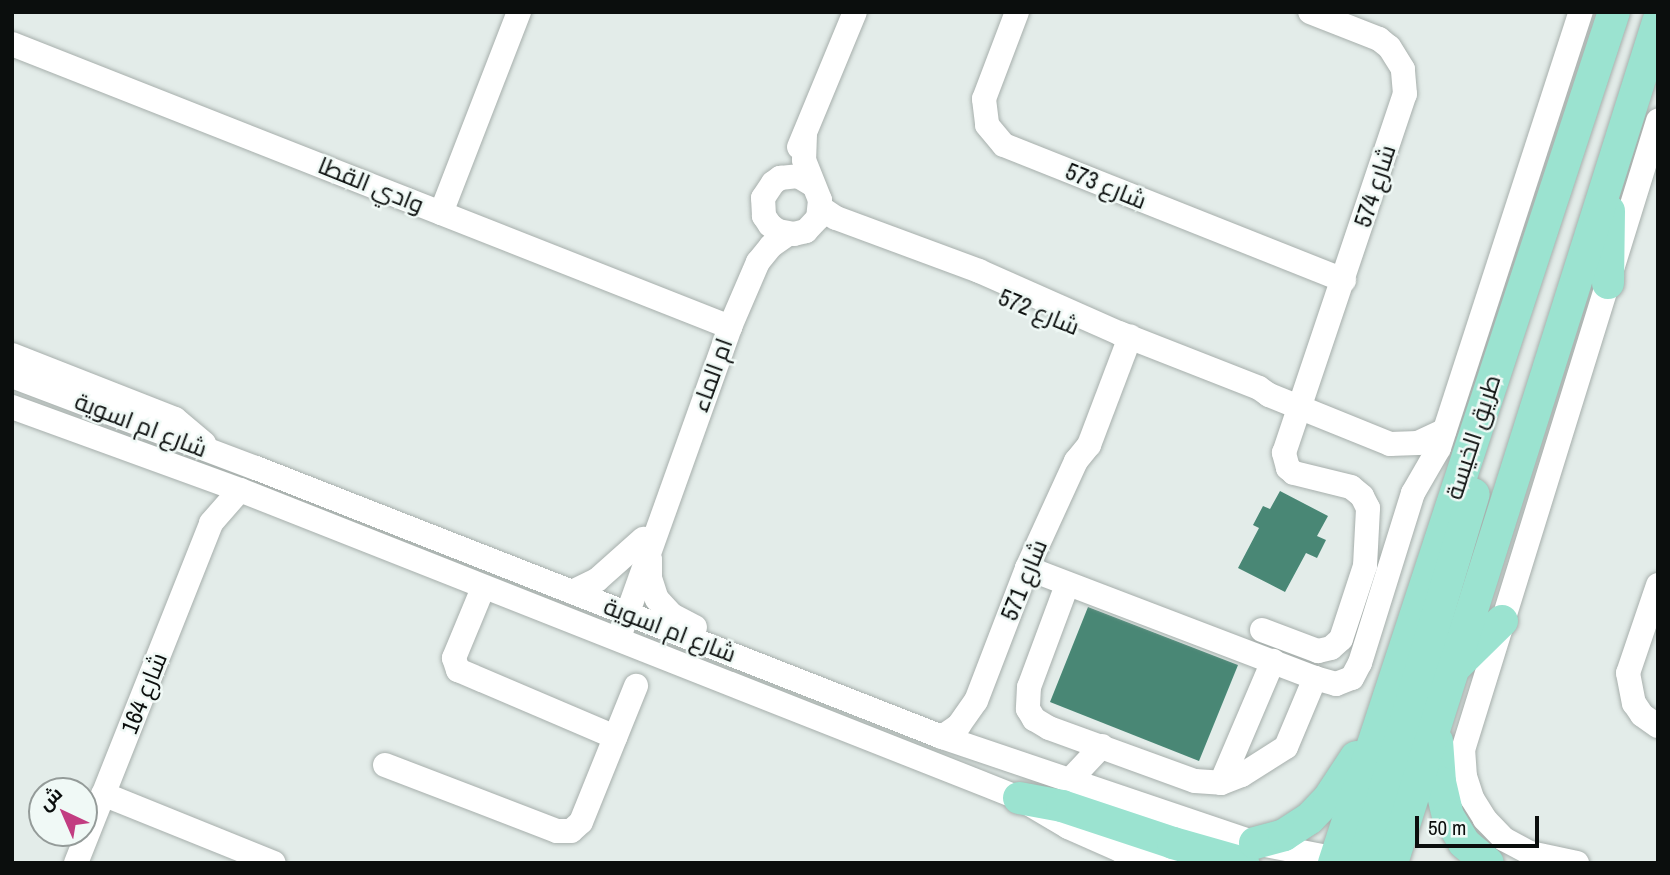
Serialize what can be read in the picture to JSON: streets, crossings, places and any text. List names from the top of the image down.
{
  "streets": {
    "main road": ["طريق الخيسة"],
    "street": [
      "وادي القطا",
      "شارع 573",
      "شارع 574",
      "شارع 572",
      "ام الماء",
      "شارع ام اسوية",
      "شارع 571",
      "شارع 164"
    ]
  },
  "crossings": [
    ["وادي القطا", "ام الماء"],
    ["شارع 573", "شارع 574"],
    ["شارع 574", "شارع 572"],
    ["شارع 572", "ام الماء"],
    ["شارع 572", "طريق الخيسة"],
    ["شارع 572", "شارع 571"],
    ["ام الماء", "شارع ام اسوية"],
    ["شارع ام اسوية", "طريق الخيسة"],
    ["شارع ام اسوية", "شارع 571"],
    ["شارع ام اسوية", "شارع 164"],
    ["طريق الخيسة", "شارع 571"]
  ],
  "scale_bar": "50 m",
  "north": "top left"
}
